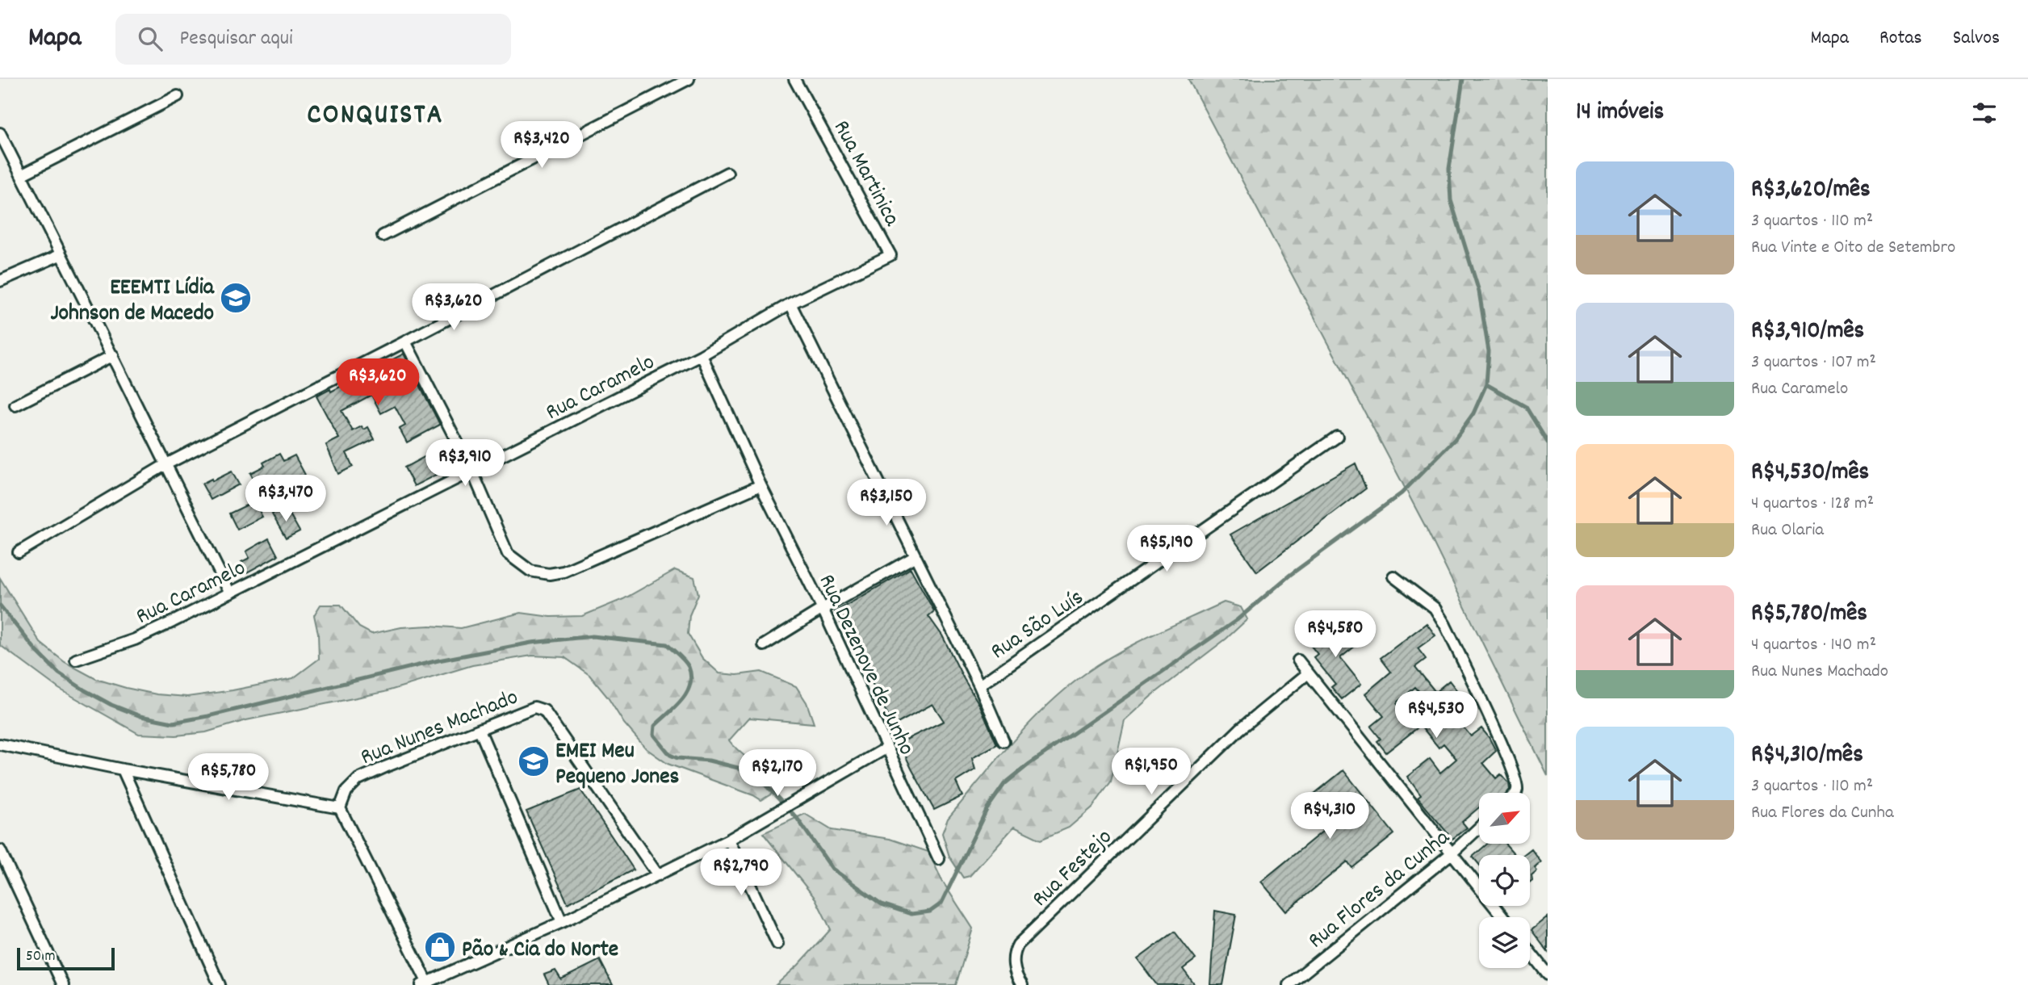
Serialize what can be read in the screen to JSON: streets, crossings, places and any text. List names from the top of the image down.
{
  "streets": {
    "street": [
      "Rua Martinica",
      "Rua Caramelo",
      "Rua São Luís",
      "Rua Dezenove de Junho",
      "Rua Nunes Machado",
      "Rua Festejo",
      "Rua Flores da Cunha"
    ]
  },
  "crossings": [
    ["Rua Martinica", "Rua Caramelo"],
    ["Rua Caramelo", "Rua São Luís"],
    ["Rua Caramelo", "Rua Dezenove de Junho"]
  ],
  "districts": ["CONQUISTA"],
  "places": {
    "school or university": ["EEEMTI Lídia Johnson de Macedo", "EMEI Meu Pequeno Jones"],
    "shop": ["Pão & Cia do Norte"]
  },
  "scale_bar": "50 m",
  "north": "top right",
  "page": {
    "header": "Mapa",
    "search": "Pesquisar aqui",
    "nav": ["Mapa", "Rotas", "Salvos"],
    "heading": "14 imóveis",
    "price": [
      "R$3,420",
      "R$3,620",
      "R$3,620",
      "R$3,910",
      "R$3,470",
      "R$3,150",
      "R$5,190",
      "R$4,580",
      "R$4,530",
      "R$1,950",
      "R$2,170",
      "R$5,780",
      "R$4,310",
      "R$2,790"
    ],
    "list": [
      {
        "name": "R$3,620/mês",
        "note": "3 quartos · 110 m² · Rua Vinte e Oito de Setembro"
      },
      {
        "name": "R$3,910/mês",
        "note": "3 quartos · 107 m² · Rua Caramelo"
      },
      {
        "name": "R$4,530/mês",
        "note": "4 quartos · 128 m² · Rua Olaria"
      },
      {
        "name": "R$5,780/mês",
        "note": "4 quartos · 140 m² · Rua Nunes Machado"
      },
      {
        "name": "R$4,310/mês",
        "note": "3 quartos · 110 m² · Rua Flores da Cunha"
      }
    ],
    "scale": "50 m"
  }
}
